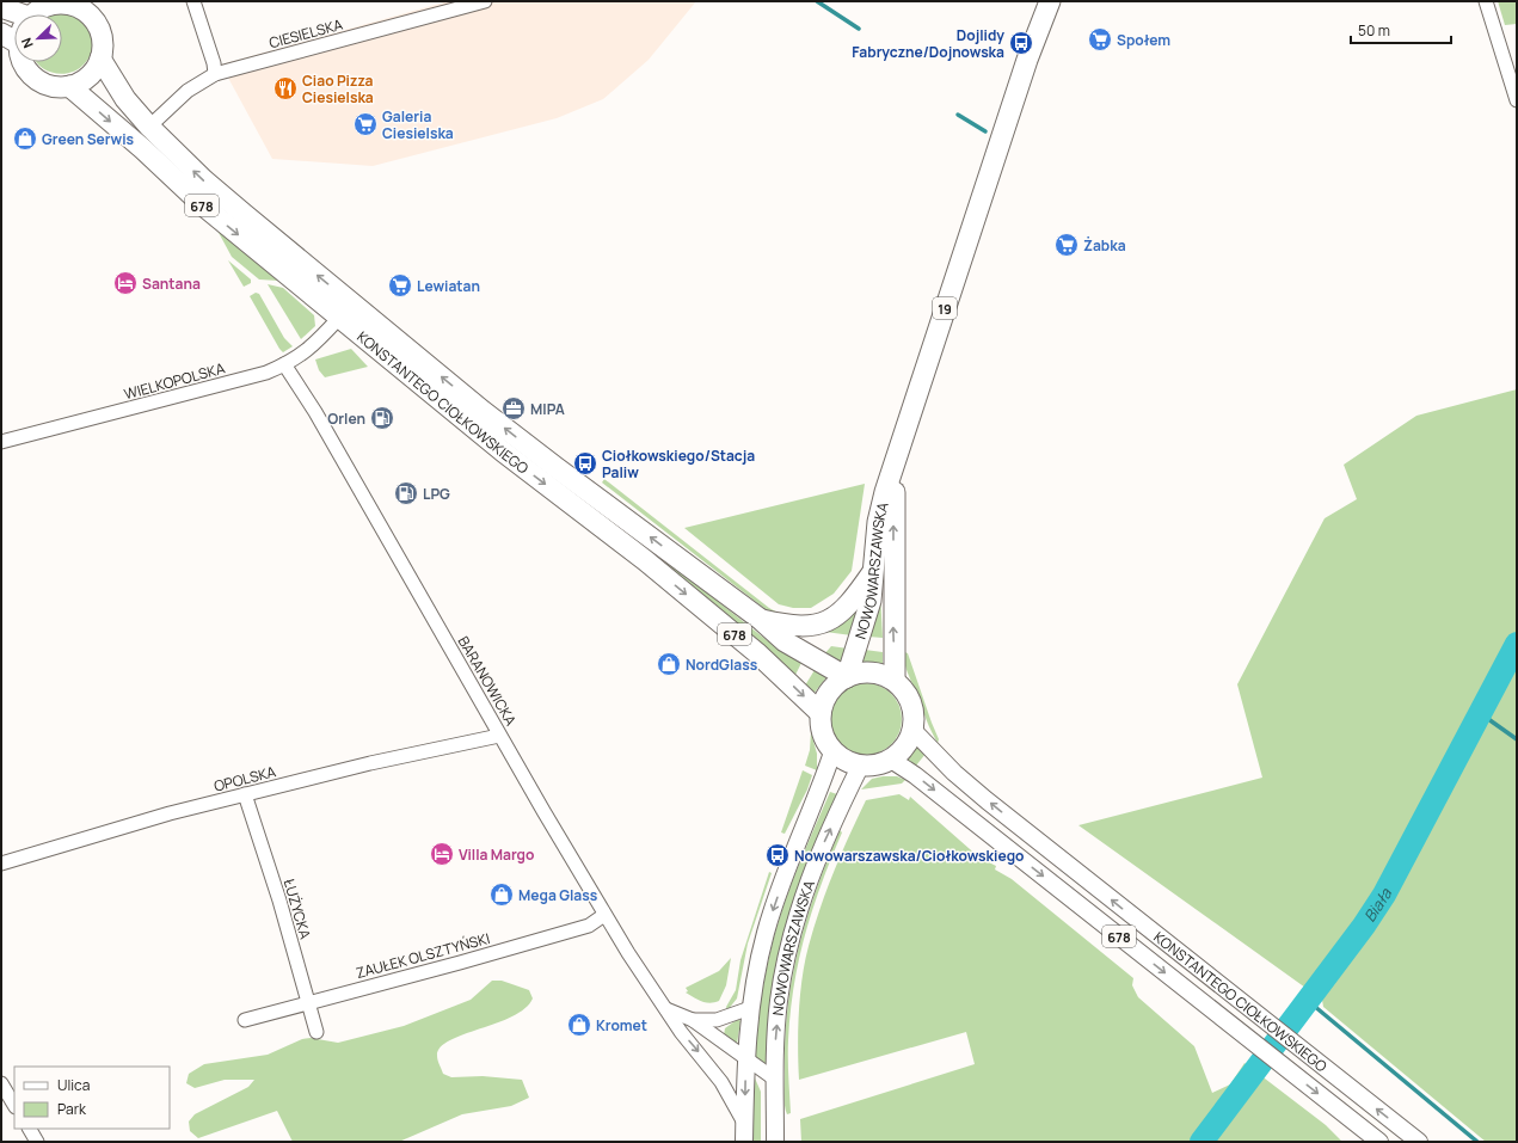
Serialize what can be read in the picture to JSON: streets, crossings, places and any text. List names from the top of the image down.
{
  "streets": {
    "highway": [
      "678",
      "19",
      "KONSTANTEGO CIOŁKOWSKIEGO",
      "NOWOWARSZAWSKA"
    ],
    "street": [
      "CIESIELSKA",
      "WIELKOPOLSKA",
      "BARANOWICKA",
      "OPOLSKA",
      "ŁUŻYCKA",
      "ZAUŁEK OLSZTYŃSKI"
    ]
  },
  "crossings": [
    ["CIESIELSKA", "KONSTANTEGO CIOŁKOWSKIEGO"],
    ["WIELKOPOLSKA", "KONSTANTEGO CIOŁKOWSKIEGO"],
    ["WIELKOPOLSKA", "BARANOWICKA"],
    ["KONSTANTEGO CIOŁKOWSKIEGO", "NOWOWARSZAWSKA"],
    ["NOWOWARSZAWSKA", "BARANOWICKA"],
    ["BARANOWICKA", "OPOLSKA"],
    ["BARANOWICKA", "ZAUŁEK OLSZTYŃSKI"],
    ["OPOLSKA", "ŁUŻYCKA"],
    ["ŁUŻYCKA", "ZAUŁEK OLSZTYŃSKI"]
  ],
  "water": ["Biała"],
  "places": {
    "supermarket": [
      "Społem",
      "Galeria Ciesielska",
      "Żabka",
      "Lewiatan"
    ],
    "bus stop": ["Dojlidy Fabryczne/Dojnowska", "Ciołkowskiego/Stacja Paliw", "Nowowarszawska/Ciołkowskiego"],
    "restaurant": ["Ciao Pizza Ciesielska"],
    "shop": [
      "Green Serwis",
      "NordGlass",
      "Mega Glass",
      "Kromet"
    ],
    "hotel": ["Santana", "Villa Margo"],
    "office": ["MIPA"],
    "fuel station": ["Orlen", "LPG"]
  },
  "legend": ["Ulica", "Park"],
  "scale_bar": "50 m",
  "north": "bottom left"
}
